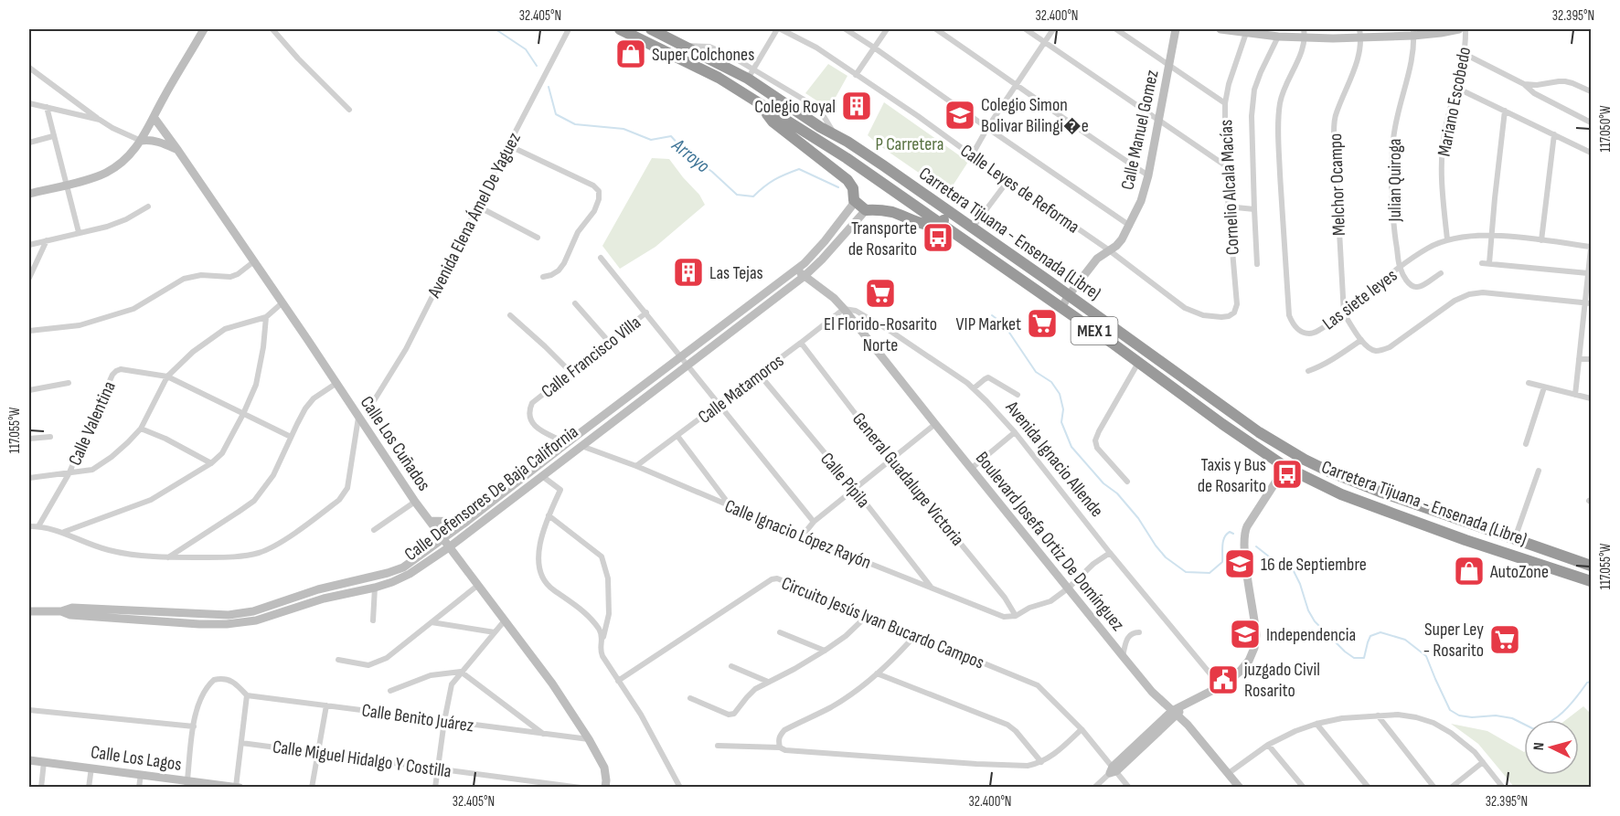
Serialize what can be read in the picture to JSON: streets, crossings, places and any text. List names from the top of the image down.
{
  "streets": {
    "highway": ["Carretera Tijuana - Ensenada (Libre)", "MEX 1"],
    "main road": [
      "Calle Manuel Gomez",
      "Calle Los Cuñados",
      "Avenida Ignacio Allende",
      "Calle Defensores De Baja California",
      "Boulevard Josefa Ortiz De Domínguez",
      "Calle Los Lagos"
    ],
    "street": [
      "Mariano Escobedo",
      "Julian Quiroga",
      "Melchor Ocampo",
      "Cornelio Alcala Macías",
      "Calle Leyes de Reforma",
      "Avenida Elena Ámel De Yaguez",
      "Las siete leyes",
      "Calle Francisco Villa",
      "Calle Matamoros",
      "Calle Valentina",
      "General Guadalupe Victoria",
      "Calle Pípila",
      "Calle Ignacio López Rayón",
      "Circuito Jesús Ivan Bucardo Campos",
      "Calle Benito Juárez",
      "Calle Miguel Hidalgo Y Costilla"
    ]
  },
  "crossings": [
    ["Mariano Escobedo", "Las siete leyes"],
    ["Calle Manuel Gomez", "Calle Leyes de Reforma"],
    ["Calle Manuel Gomez", "Carretera Tijuana - Ensenada (Libre)"],
    ["Julian Quiroga", "Las siete leyes"],
    ["Melchor Ocampo", "Las siete leyes"],
    ["Cornelio Alcala Macías", "Calle Leyes de Reforma"],
    ["Calle Francisco Villa", "Calle Defensores De Baja California"],
    ["Calle Matamoros", "Avenida Ignacio Allende"],
    ["Calle Matamoros", "General Guadalupe Victoria"],
    ["Calle Matamoros", "Calle Pípila"],
    ["Calle Matamoros", "Calle Ignacio López Rayón"],
    ["Calle Matamoros", "Boulevard Josefa Ortiz De Domínguez"],
    ["Calle Los Cuñados", "Calle Defensores De Baja California"],
    ["Calle Los Cuñados", "Calle Benito Juárez"],
    ["Avenida Ignacio Allende", "Calle Defensores De Baja California"],
    ["Avenida Ignacio Allende", "Boulevard Josefa Ortiz De Domínguez"],
    ["General Guadalupe Victoria", "Calle Ignacio López Rayón"],
    ["Calle Pípila", "Calle Ignacio López Rayón"],
    ["Calle Defensores De Baja California", "Calle Ignacio López Rayón"]
  ],
  "water": ["Arroyo"],
  "parks": ["P Carretera"],
  "places": {
    "shop": ["Super Colchones", "AutoZone"],
    "building": ["Colegio Royal", "Las Tejas"],
    "school or university": ["Colegio Simon Bolivar Bilingi�e", "16 de Septiembre", "Independencia"],
    "bus stop": ["Transporte de Rosarito", "Taxis y Bus de Rosarito"],
    "supermarket": ["El Florido-Rosarito Norte", "VIP Market", "Super Ley - Rosarito"],
    "public building": ["juzgado Civil Rosarito"]
  },
  "north": "left",
  "coordinates": [
    "32.405°N",
    "32.400°N",
    "32.395°N",
    "117.050°W",
    "117.055°W"
  ]
}
